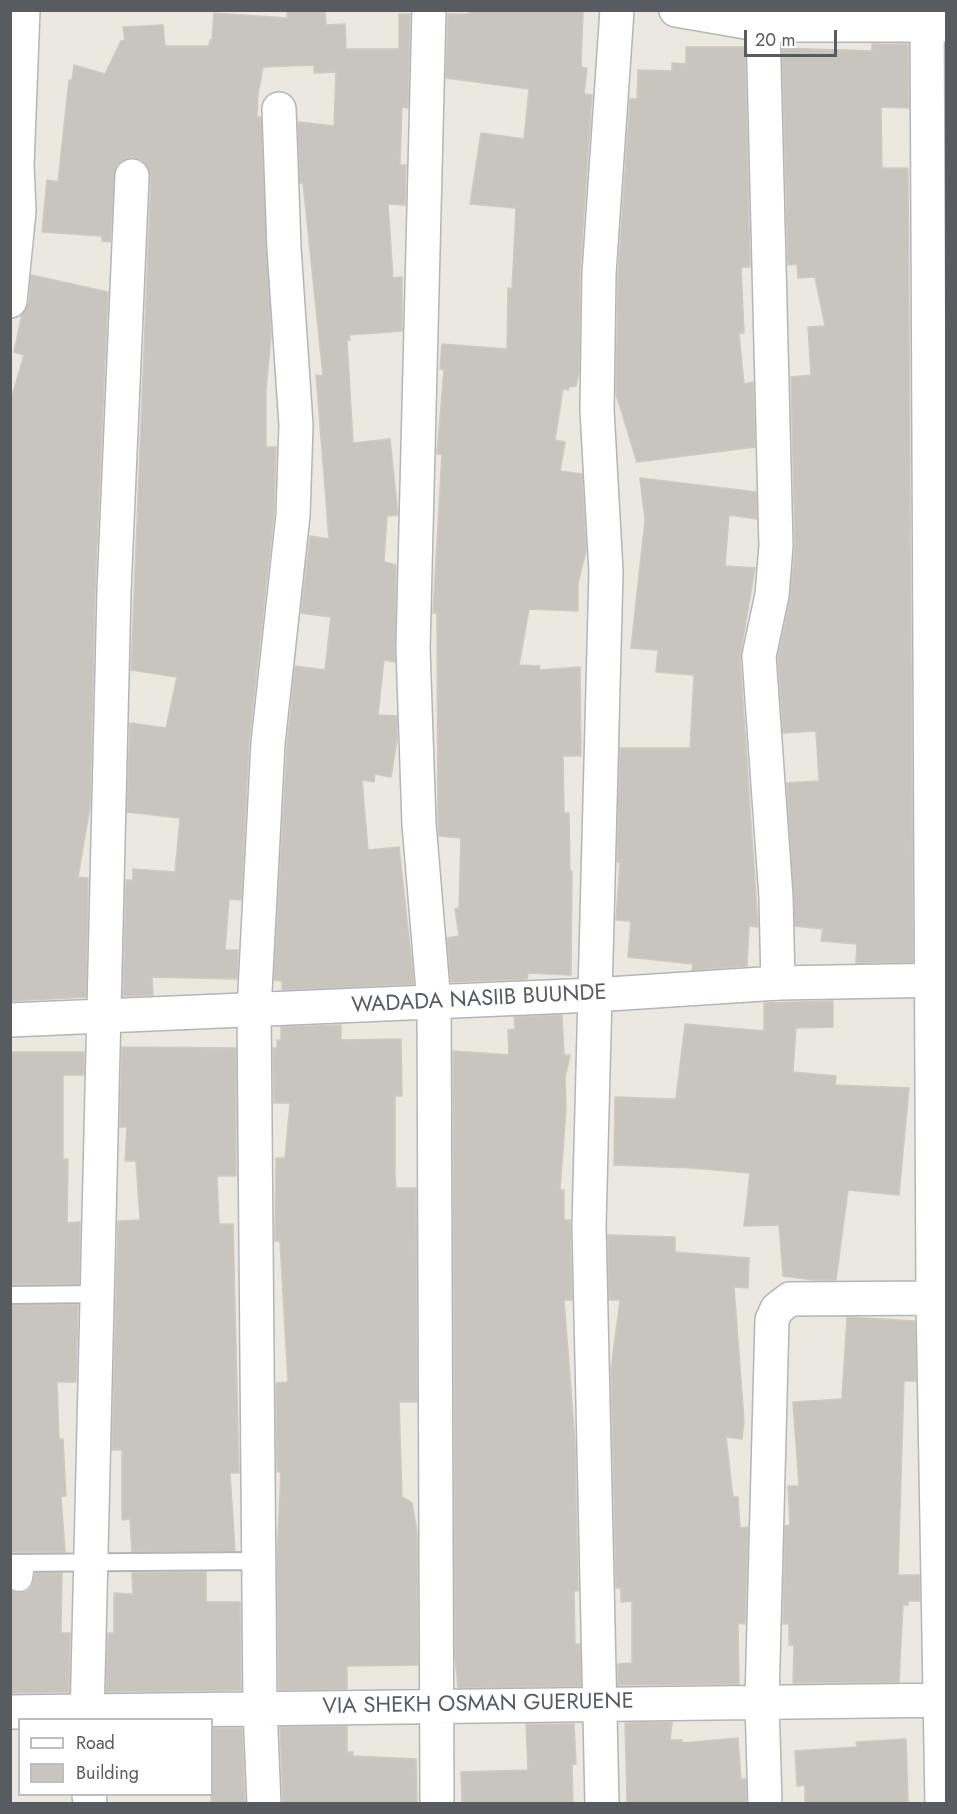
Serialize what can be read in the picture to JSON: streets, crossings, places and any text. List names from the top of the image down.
{
  "streets": {
    "street": ["WADADA NASIIB BUUNDE", "VIA SHEKH OSMAN GUERUENE"]
  },
  "legend": ["Road", "Building"],
  "scale_bar": "20 m"
}
